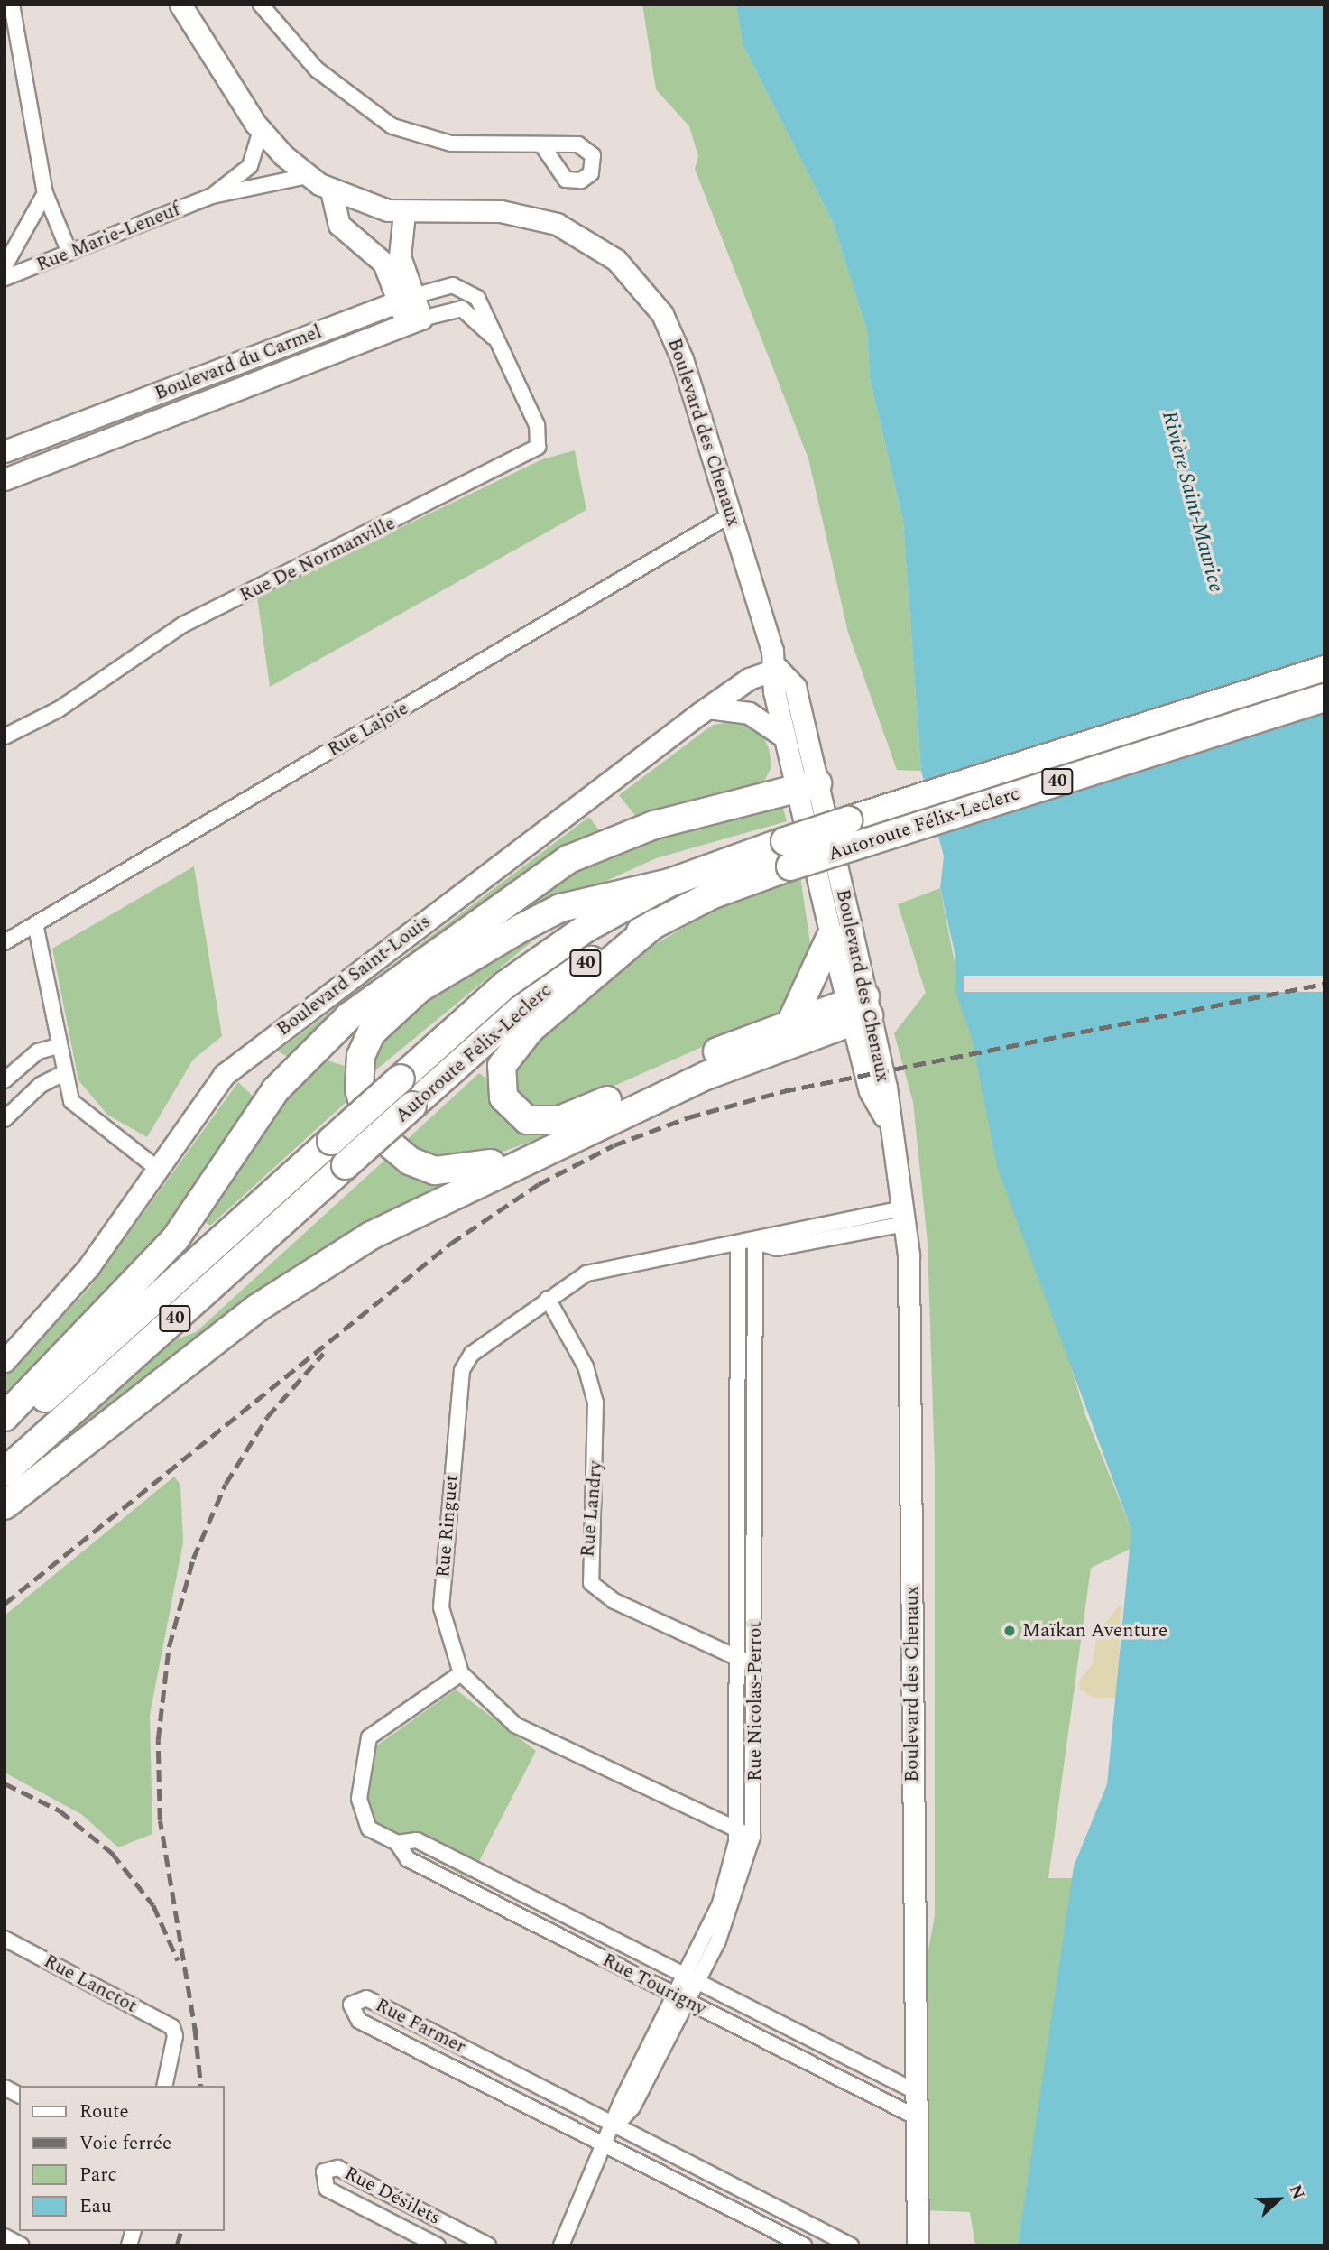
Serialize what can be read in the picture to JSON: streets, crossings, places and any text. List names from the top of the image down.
{
  "streets": {
    "highway": ["40", "Autoroute Félix-Leclerc"],
    "street": [
      "Rue Marie-Leneuf",
      "Boulevard du Carmel",
      "Boulevard des Chenaux",
      "Rue De Normanville",
      "Rue Lajoie",
      "Boulevard Saint-Louis",
      "Rue Landry",
      "Rue Ringuet",
      "Rue Nicolas-Perrot",
      "Rue Lanctot",
      "Rue Tourigny",
      "Rue Farmer",
      "Rue Désilets"
    ]
  },
  "crossings": [
    ["Rue Marie-Leneuf", "Boulevard des Chenaux"],
    ["Boulevard du Carmel", "Rue De Normanville"],
    ["Boulevard des Chenaux", "Rue Lajoie"],
    ["Boulevard des Chenaux", "Boulevard Saint-Louis"],
    ["Boulevard des Chenaux", "Rue Ringuet"],
    ["Boulevard des Chenaux", "Rue Tourigny"],
    ["Rue Landry", "Rue Ringuet"],
    ["Rue Landry", "Rue Nicolas-Perrot"],
    ["Rue Ringuet", "Rue Nicolas-Perrot"],
    ["Rue Ringuet", "Rue Tourigny"],
    ["Rue Nicolas-Perrot", "Rue Tourigny"],
    ["Rue Nicolas-Perrot", "Rue Farmer"]
  ],
  "water": ["Rivière Saint-Maurice"],
  "places": ["Maïkan Aventure"],
  "legend": [
    "Route",
    "Voie ferrée",
    "Parc",
    "Eau"
  ],
  "north": "right"
}
